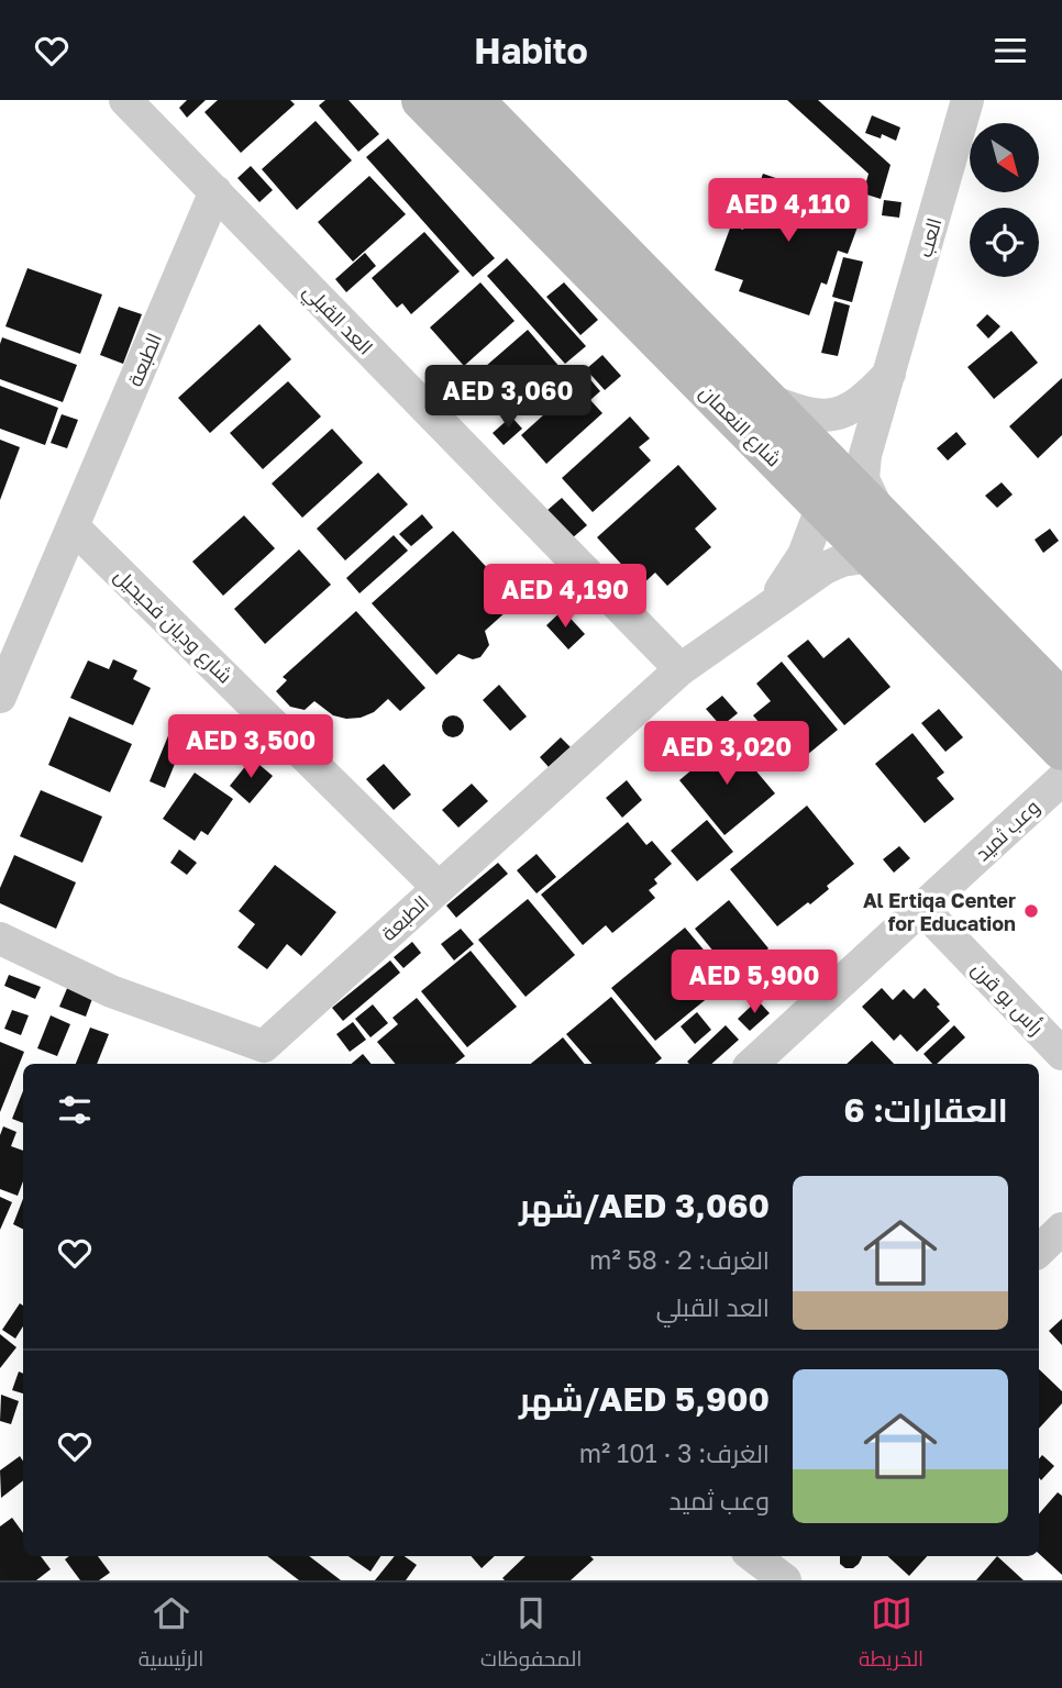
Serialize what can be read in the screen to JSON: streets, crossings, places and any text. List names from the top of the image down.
{
  "streets": {
    "street": [
      "العب",
      "العد القبلي",
      "الطبعة",
      "شارع النعمان",
      "شارع وديان فحيحيل",
      "وعب ثميد",
      "رأس بو قرن"
    ]
  },
  "crossings": [
    ["العب", "الطبعة"],
    ["العب", "شارع النعمان"],
    ["العد القبلي", "الطبعة"],
    ["الطبعة", "شارع النعمان"],
    ["الطبعة", "شارع وديان فحيحيل"],
    ["وعب ثميد", "رأس بو قرن"]
  ],
  "places": ["Al Ertiqa Center for Education"],
  "north": "bottom right",
  "page": {
    "header": "Habito",
    "price": [
      "AED 4,110",
      "AED 3,060",
      "AED 4,190",
      "AED 3,500",
      "AED 3,020",
      "AED 5,900"
    ],
    "heading": "العقارات: 6",
    "list": [
      {
        "name": "AED 3,060/شهر",
        "note": "الغرف: 2 · 58 m² · العد القبلي"
      },
      {
        "name": "AED 5,900/شهر",
        "note": "الغرف: 3 · 101 m² · وعب ثميد"
      }
    ],
    "tabs": ["الخريطة", "المحفوظات", "الرئيسية"]
  }
}
